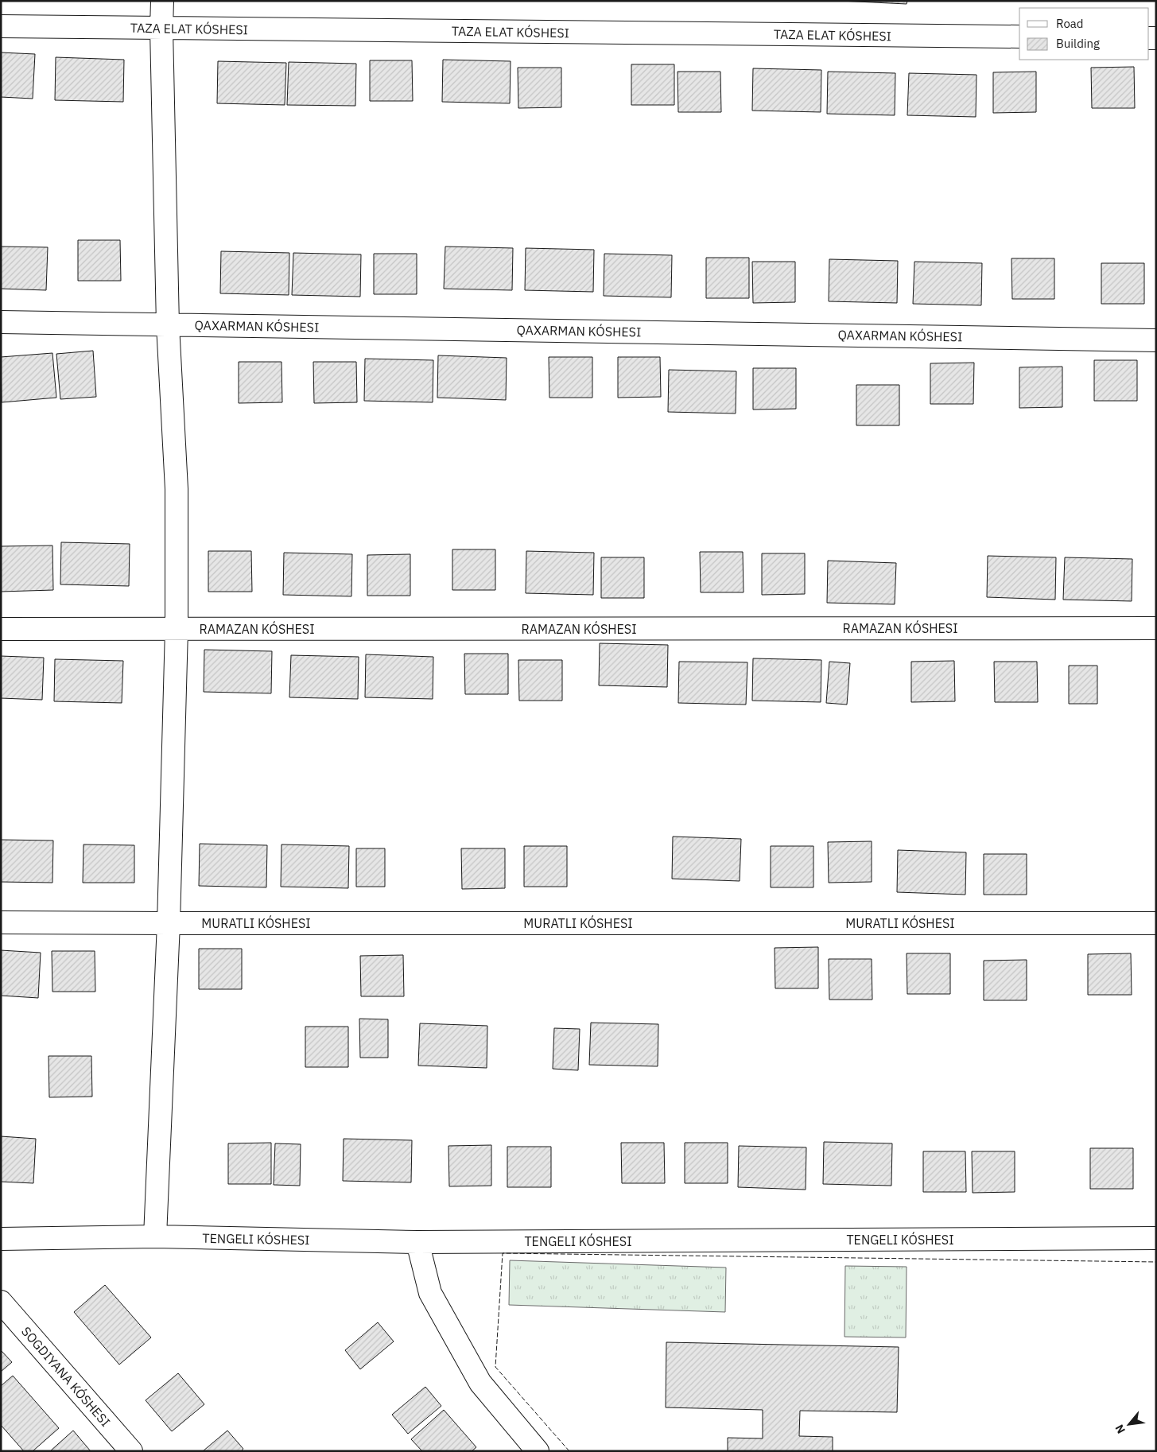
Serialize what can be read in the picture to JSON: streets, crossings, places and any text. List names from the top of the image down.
{
  "streets": {
    "street": [
      "TAZA ELAT KÓSHESI",
      "QAXARMAN KÓSHESI",
      "RAMAZAN KÓSHESI",
      "TENGELI KÓSHESI",
      "SOGDIYANA KÓSHESI"
    ]
  },
  "legend": ["Road", "Building"],
  "north": "bottom left"
}
